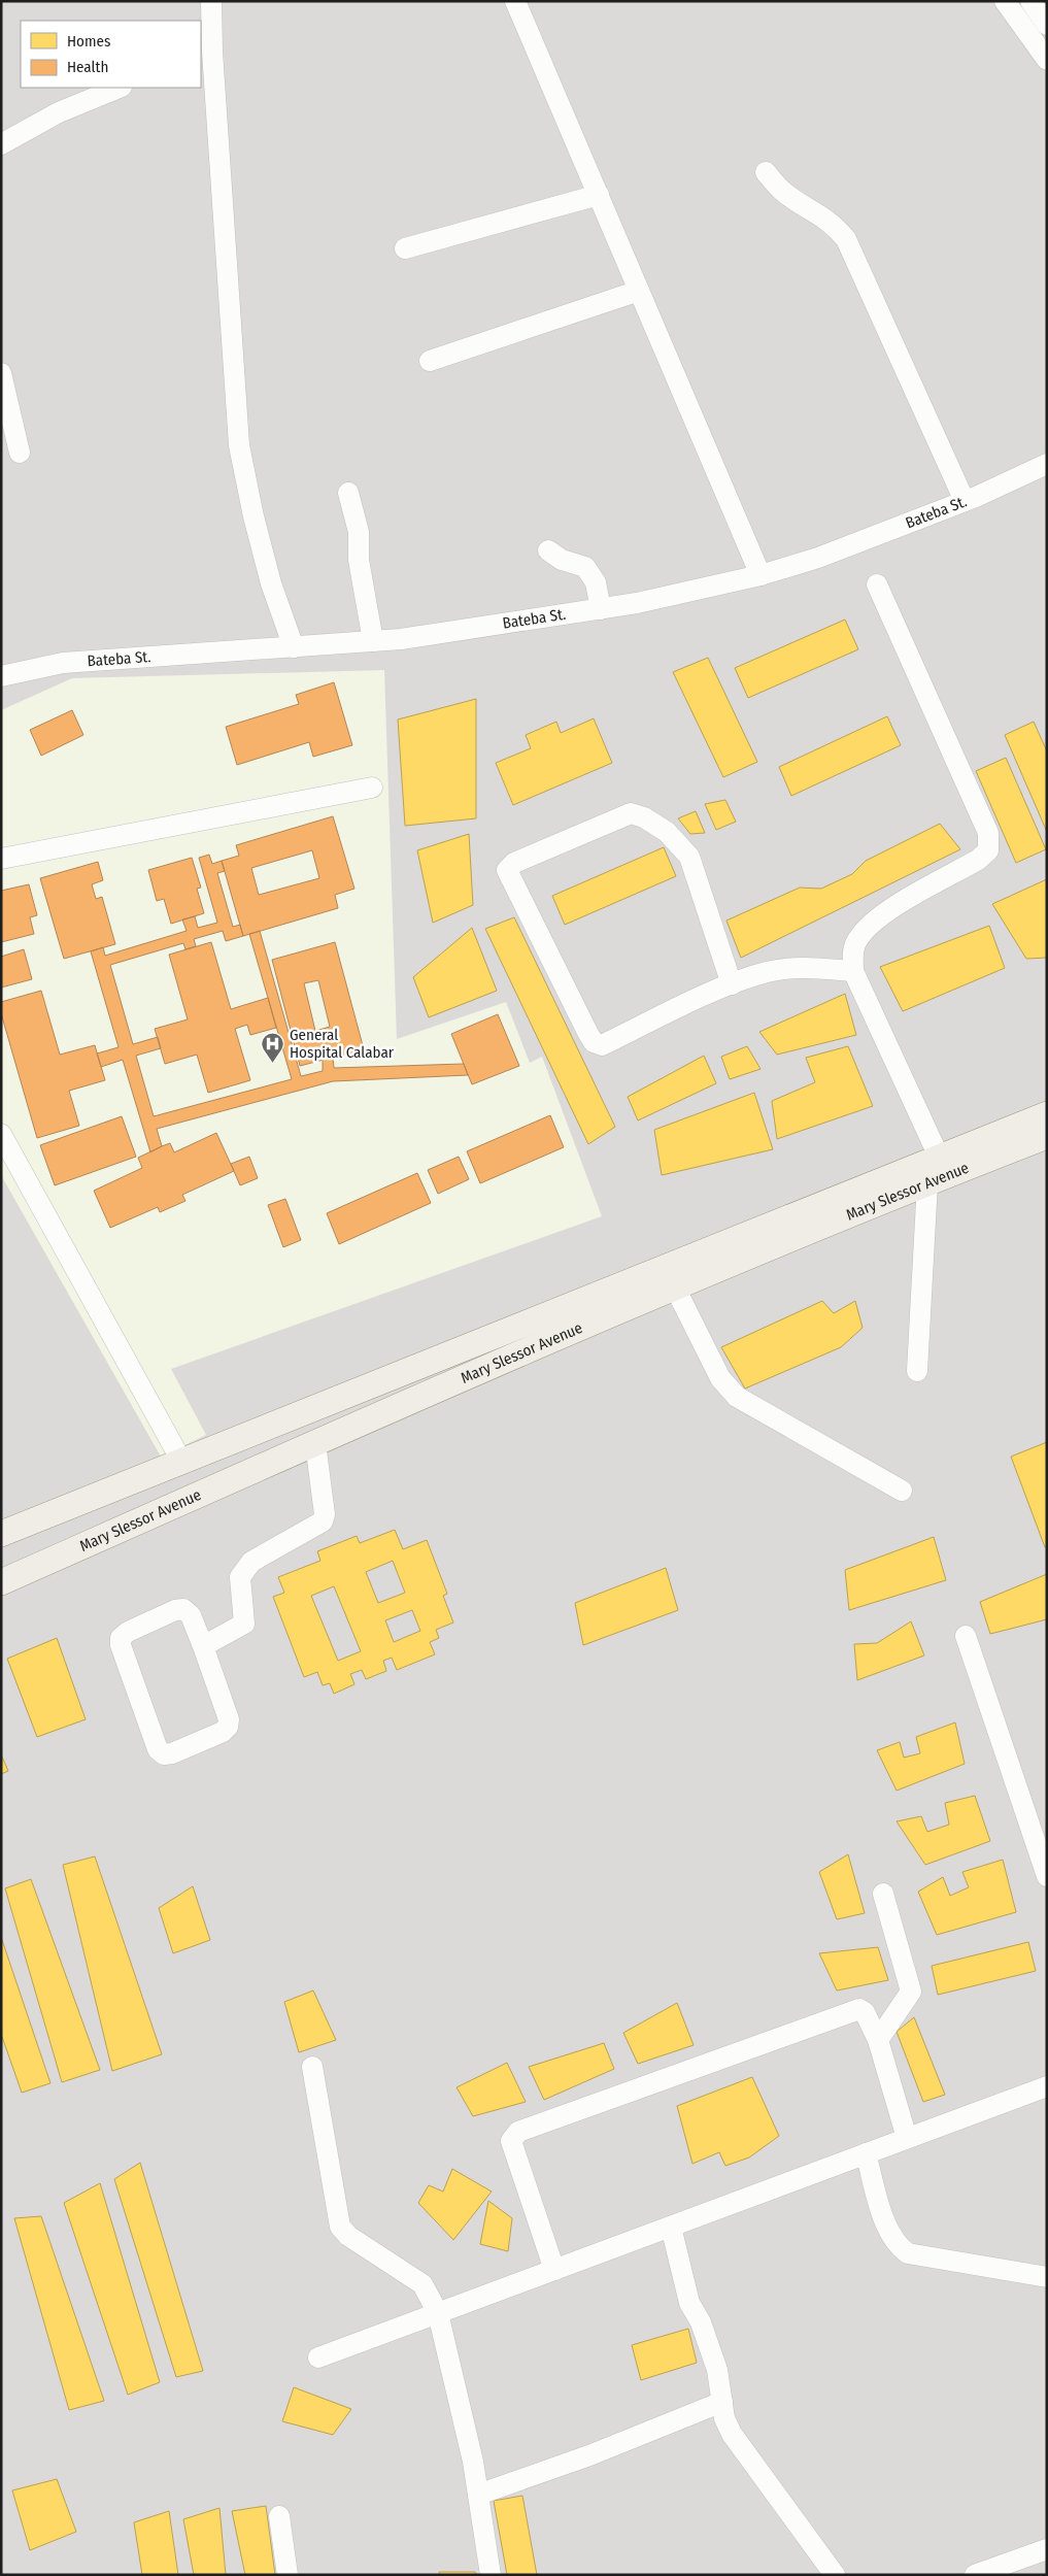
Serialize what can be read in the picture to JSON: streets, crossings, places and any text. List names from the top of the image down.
{
  "streets": {
    "main road": ["Mary Slessor Avenue"],
    "street": ["Bateba St."]
  },
  "places": {
    "hospital": ["General Hospital Calabar"]
  },
  "legend": ["Homes", "Health"]
}
